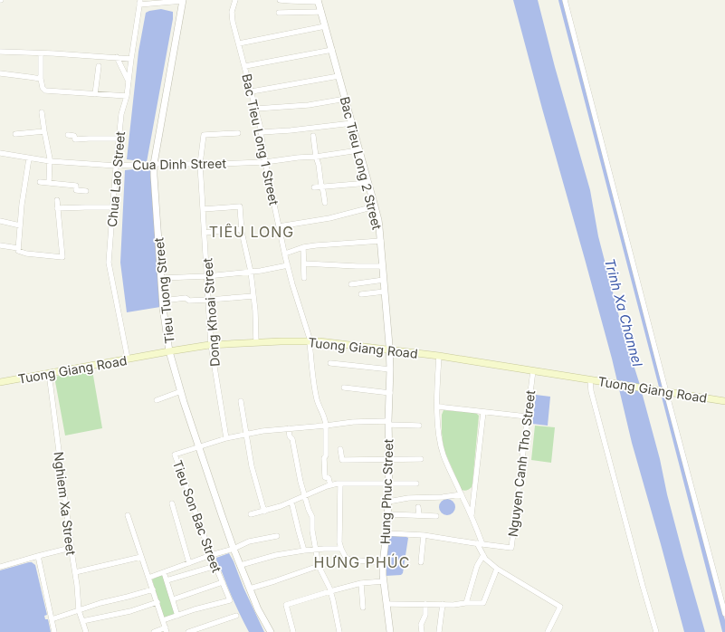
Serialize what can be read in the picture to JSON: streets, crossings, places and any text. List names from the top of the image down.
{
  "streets": {
    "main road": ["Tuong Giang Road"],
    "street": [
      "Bac Tieu Long 1 Street",
      "Bac Tieu Long 2 Street",
      "Cua Dinh Street",
      "Chua Lao Street",
      "Tieu Tuong Street",
      "Dong Khoai Street",
      "Nguyen Canh Tho Street",
      "Hung Phuc Street",
      "Nghiem Xa Street",
      "Tieu Son Bac Street"
    ]
  },
  "crossings": [
    ["Bac Tieu Long 1 Street", "Cua Dinh Street"],
    ["Bac Tieu Long 1 Street", "Tuong Giang Road"],
    ["Bac Tieu Long 2 Street", "Cua Dinh Street"],
    ["Bac Tieu Long 2 Street", "Tuong Giang Road"],
    ["Bac Tieu Long 2 Street", "Hung Phuc Street"],
    ["Cua Dinh Street", "Chua Lao Street"],
    ["Cua Dinh Street", "Tieu Tuong Street"],
    ["Cua Dinh Street", "Dong Khoai Street"],
    ["Chua Lao Street", "Tuong Giang Road"],
    ["Tieu Tuong Street", "Tuong Giang Road"],
    ["Tieu Tuong Street", "Tieu Son Bac Street"],
    ["Dong Khoai Street", "Tuong Giang Road"],
    ["Tuong Giang Road", "Nguyen Canh Tho Street"],
    ["Tuong Giang Road", "Hung Phuc Street"],
    ["Tuong Giang Road", "Nghiem Xa Street"]
  ],
  "districts": ["TIÊU LONG", "HƯNG PHÚC"],
  "water": ["Trinh Xa Channel"]
}
